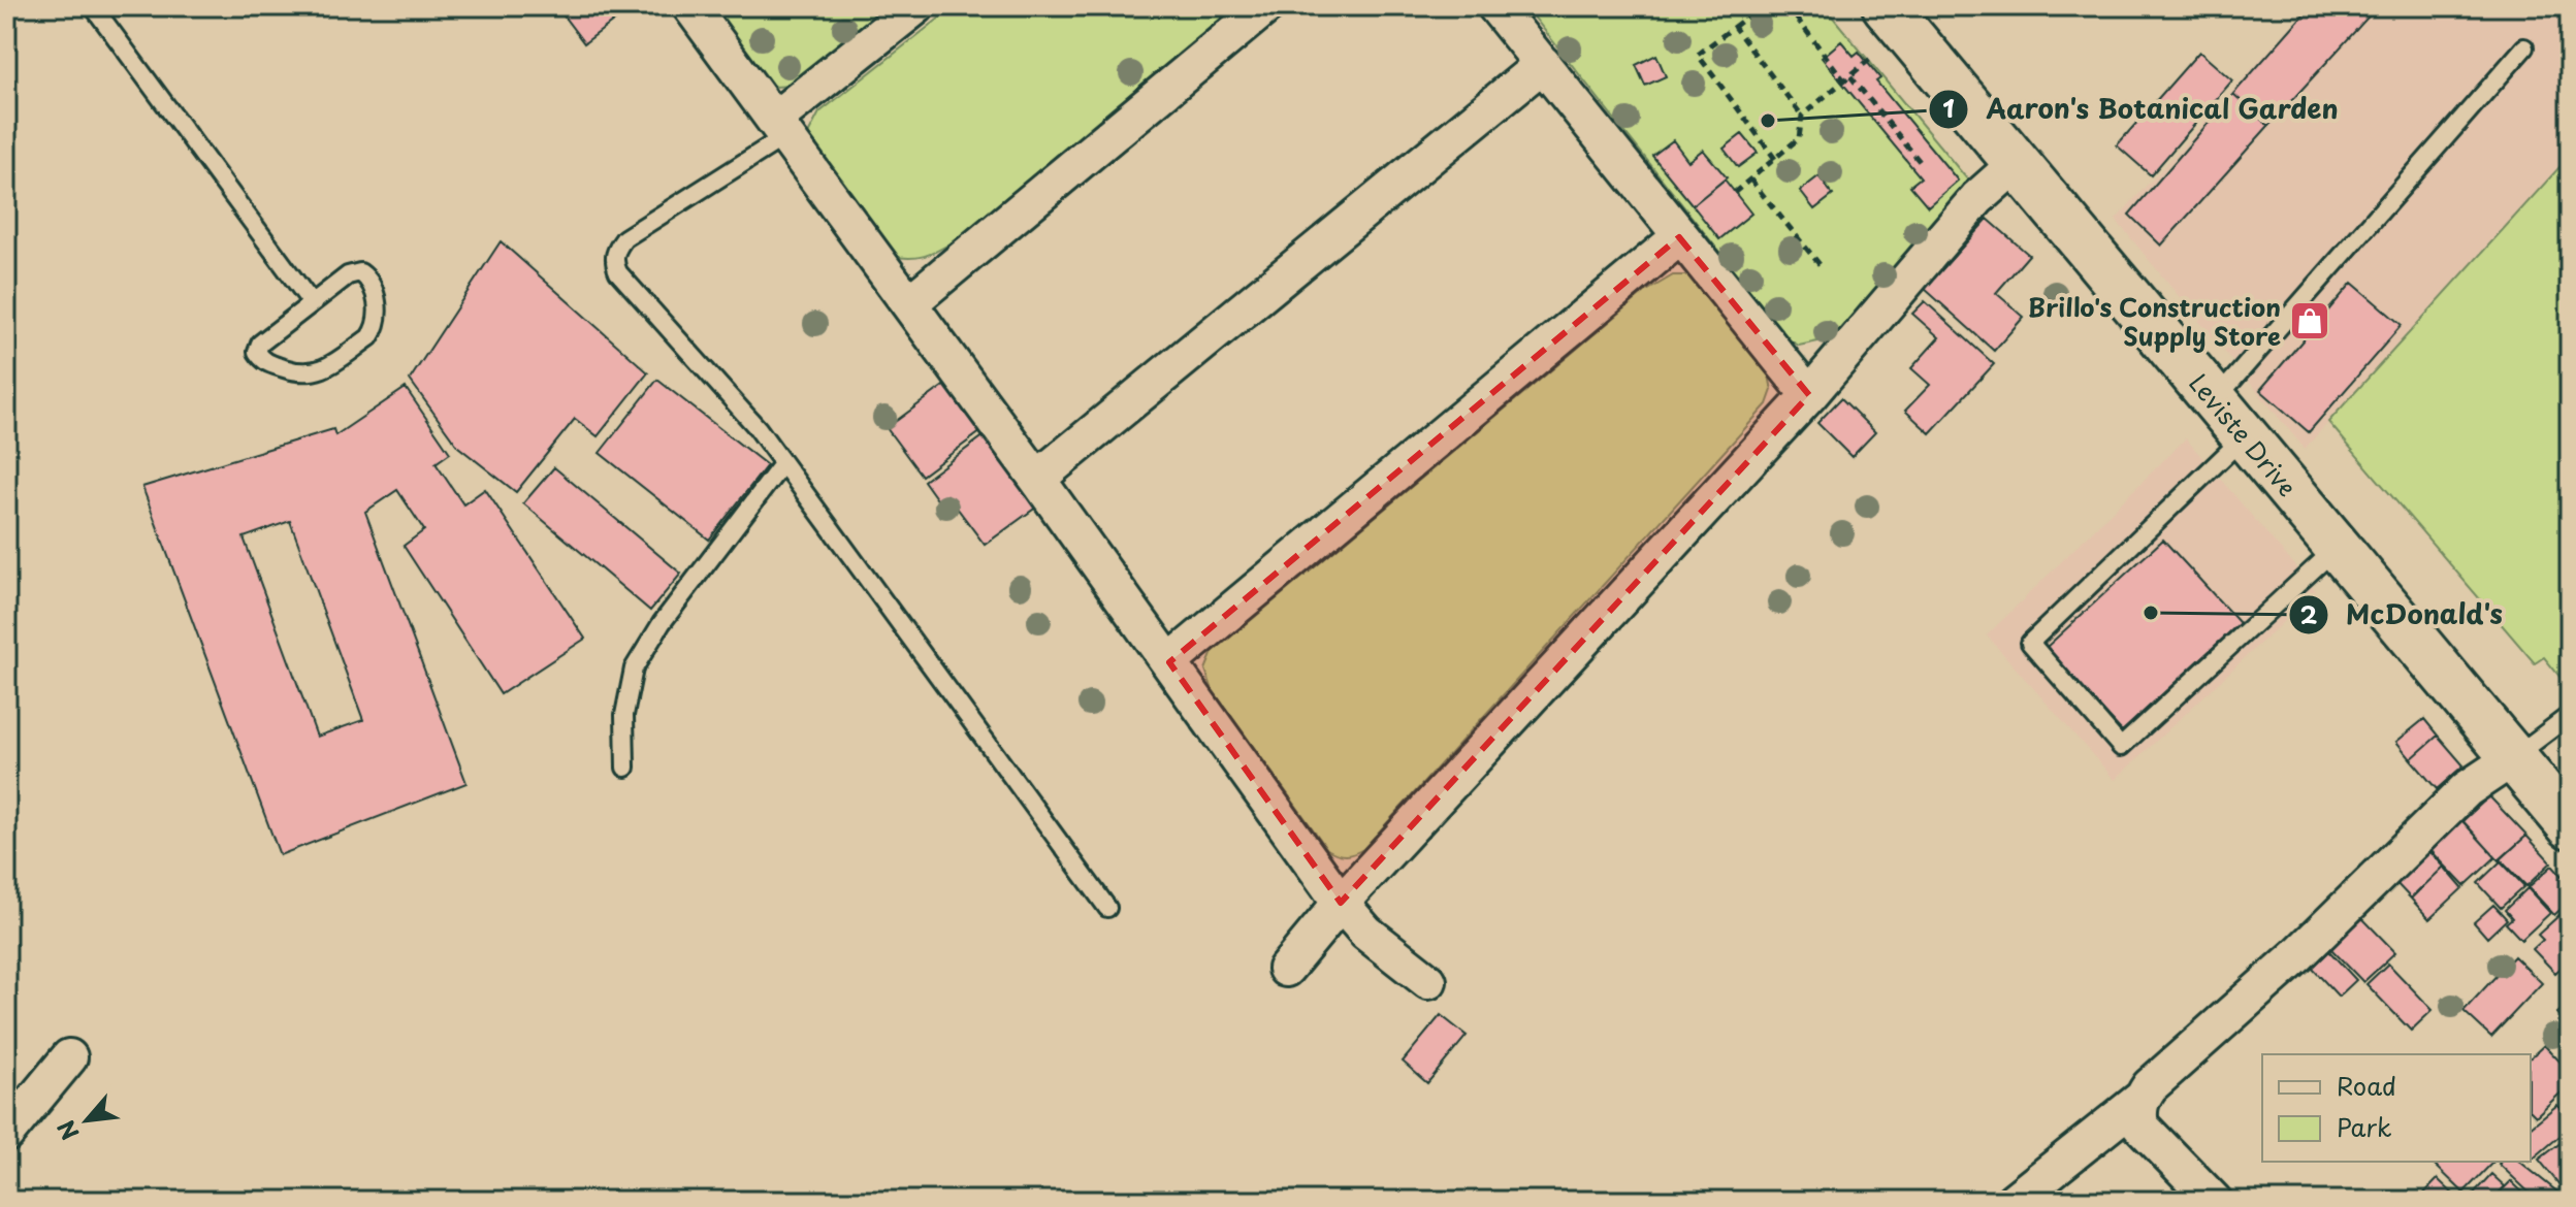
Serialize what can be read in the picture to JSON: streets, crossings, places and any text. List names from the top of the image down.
{
  "streets": {
    "main road": ["Leviste Drive"]
  },
  "places": {
    "other": ["Aaron's Botanical Garden", "McDonald's"],
    "shop": ["Brillo's Construction Supply Store"]
  },
  "legend": ["Road", "Park"],
  "north": "bottom left"
}
